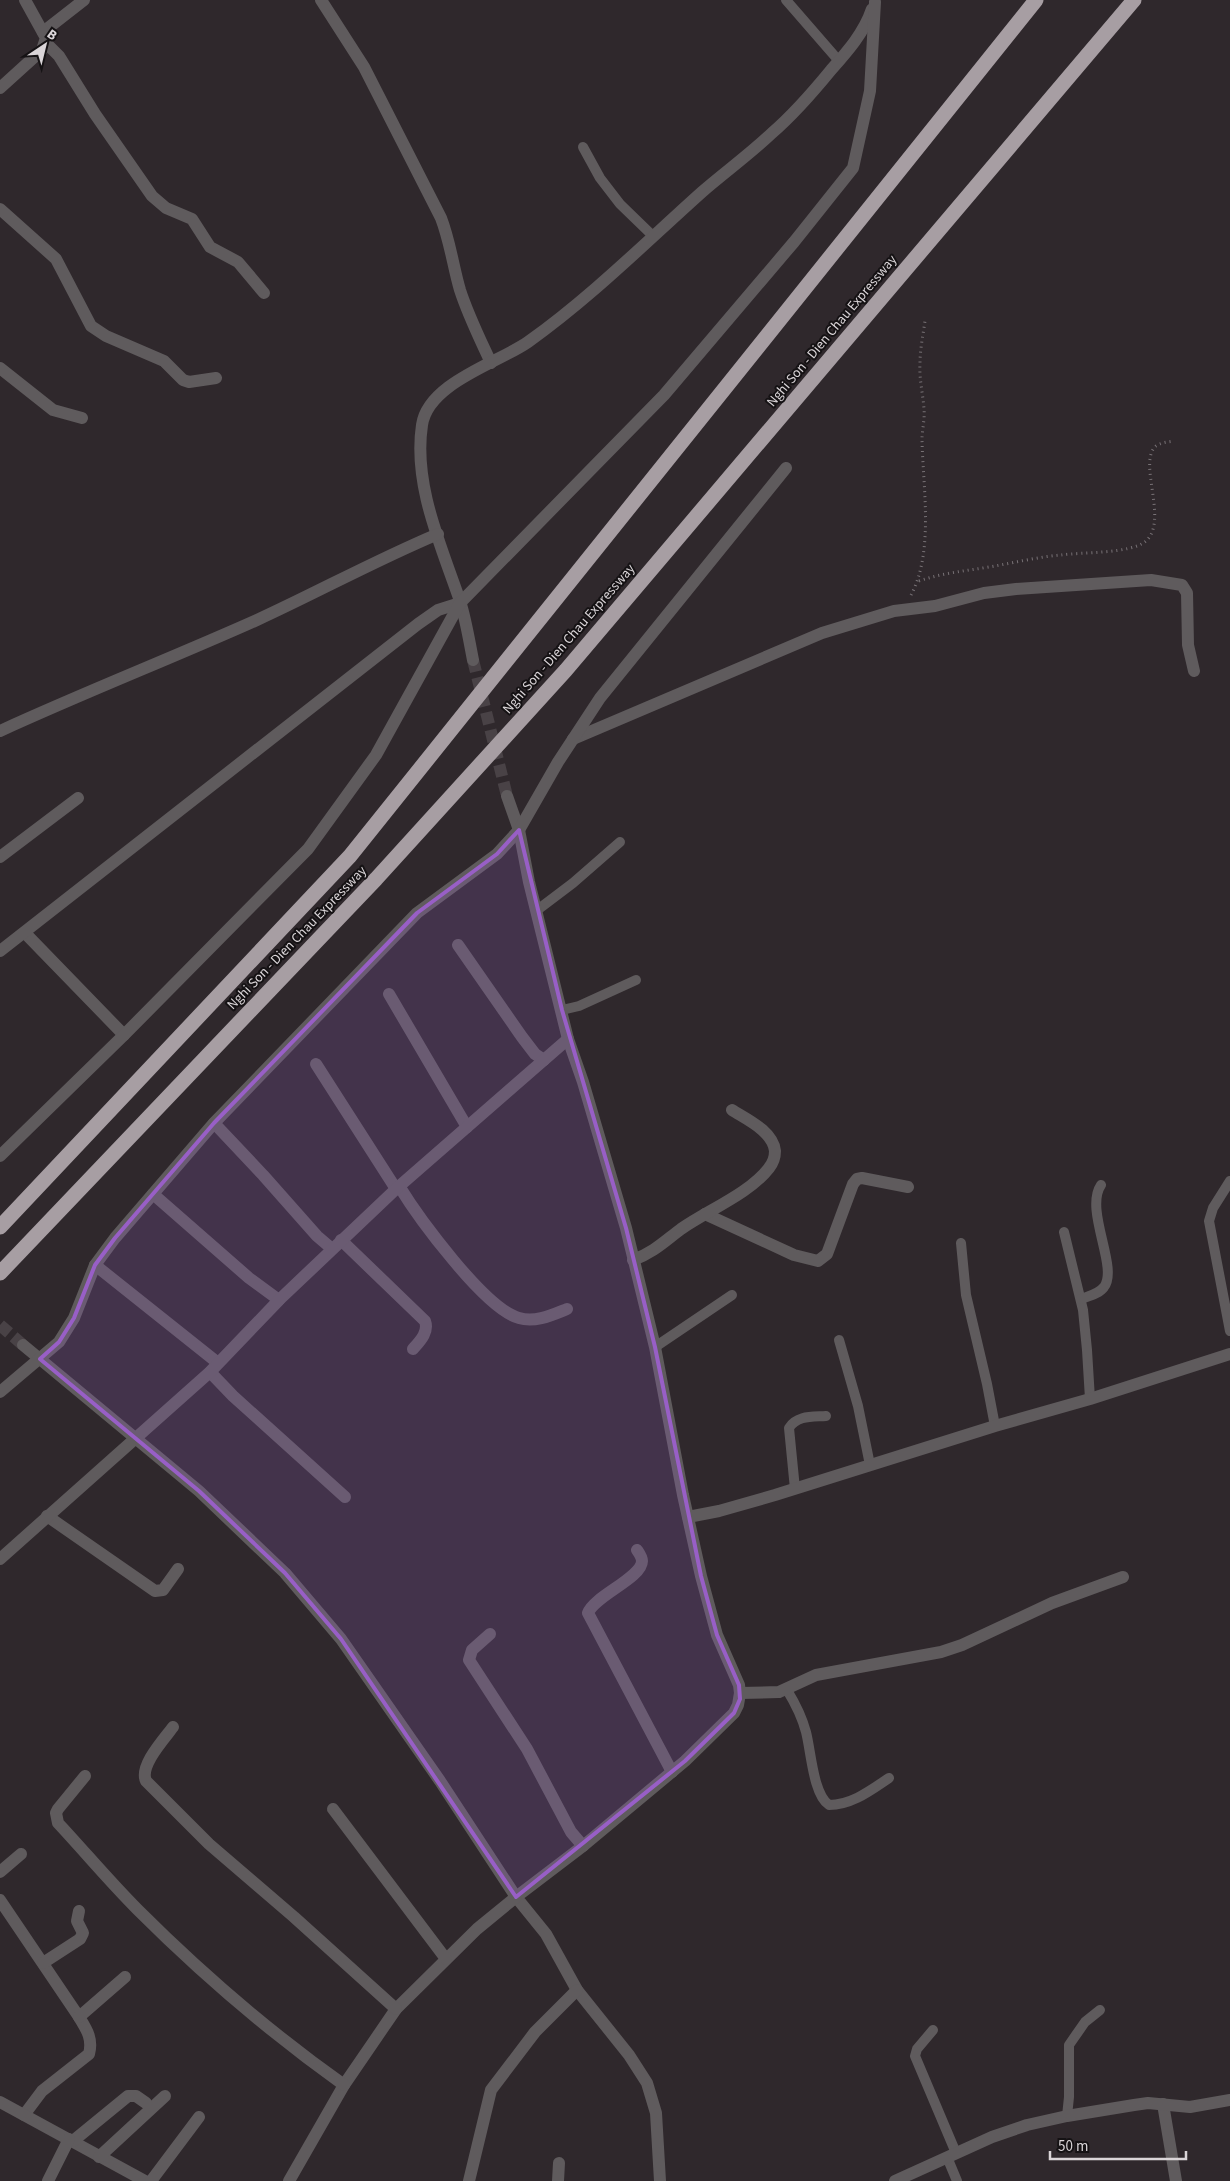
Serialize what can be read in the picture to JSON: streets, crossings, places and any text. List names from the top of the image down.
{
  "streets": {
    "highway": ["Nghi Son - Dien Chau Expressway"]
  },
  "scale_bar": "50 m",
  "north": "top right"
}
